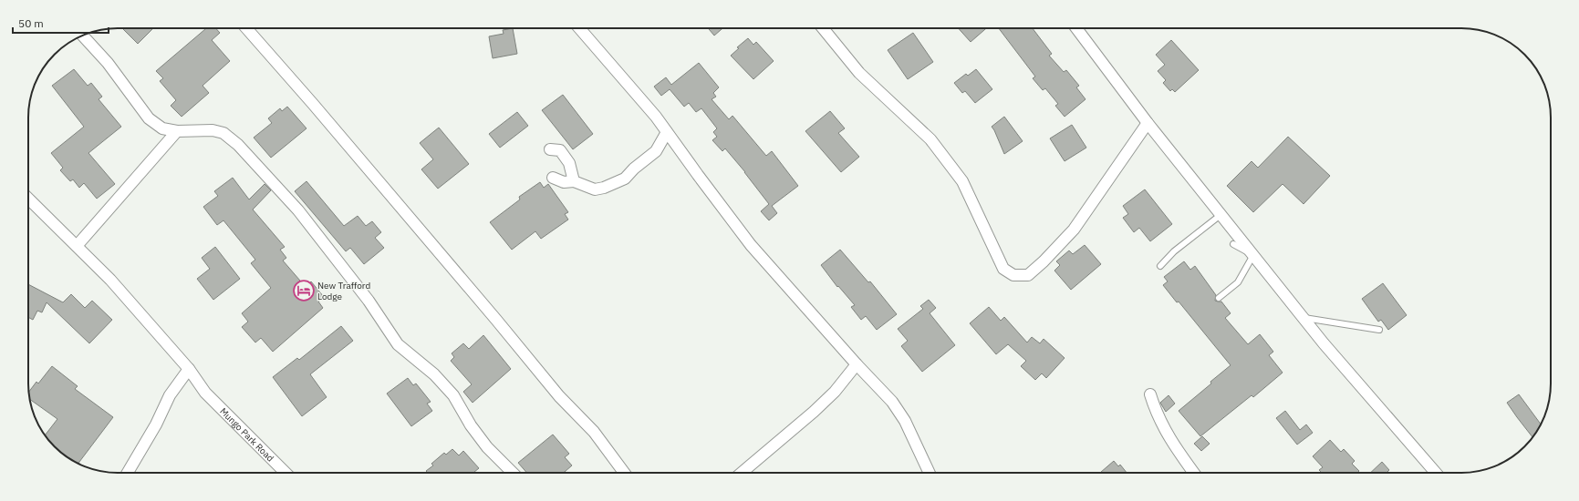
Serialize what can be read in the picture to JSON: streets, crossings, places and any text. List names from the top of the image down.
{
  "streets": {
    "street": ["Mungo Park Road"]
  },
  "places": {
    "hotel": ["New Trafford Lodge"]
  },
  "scale_bar": "50 m"
}
